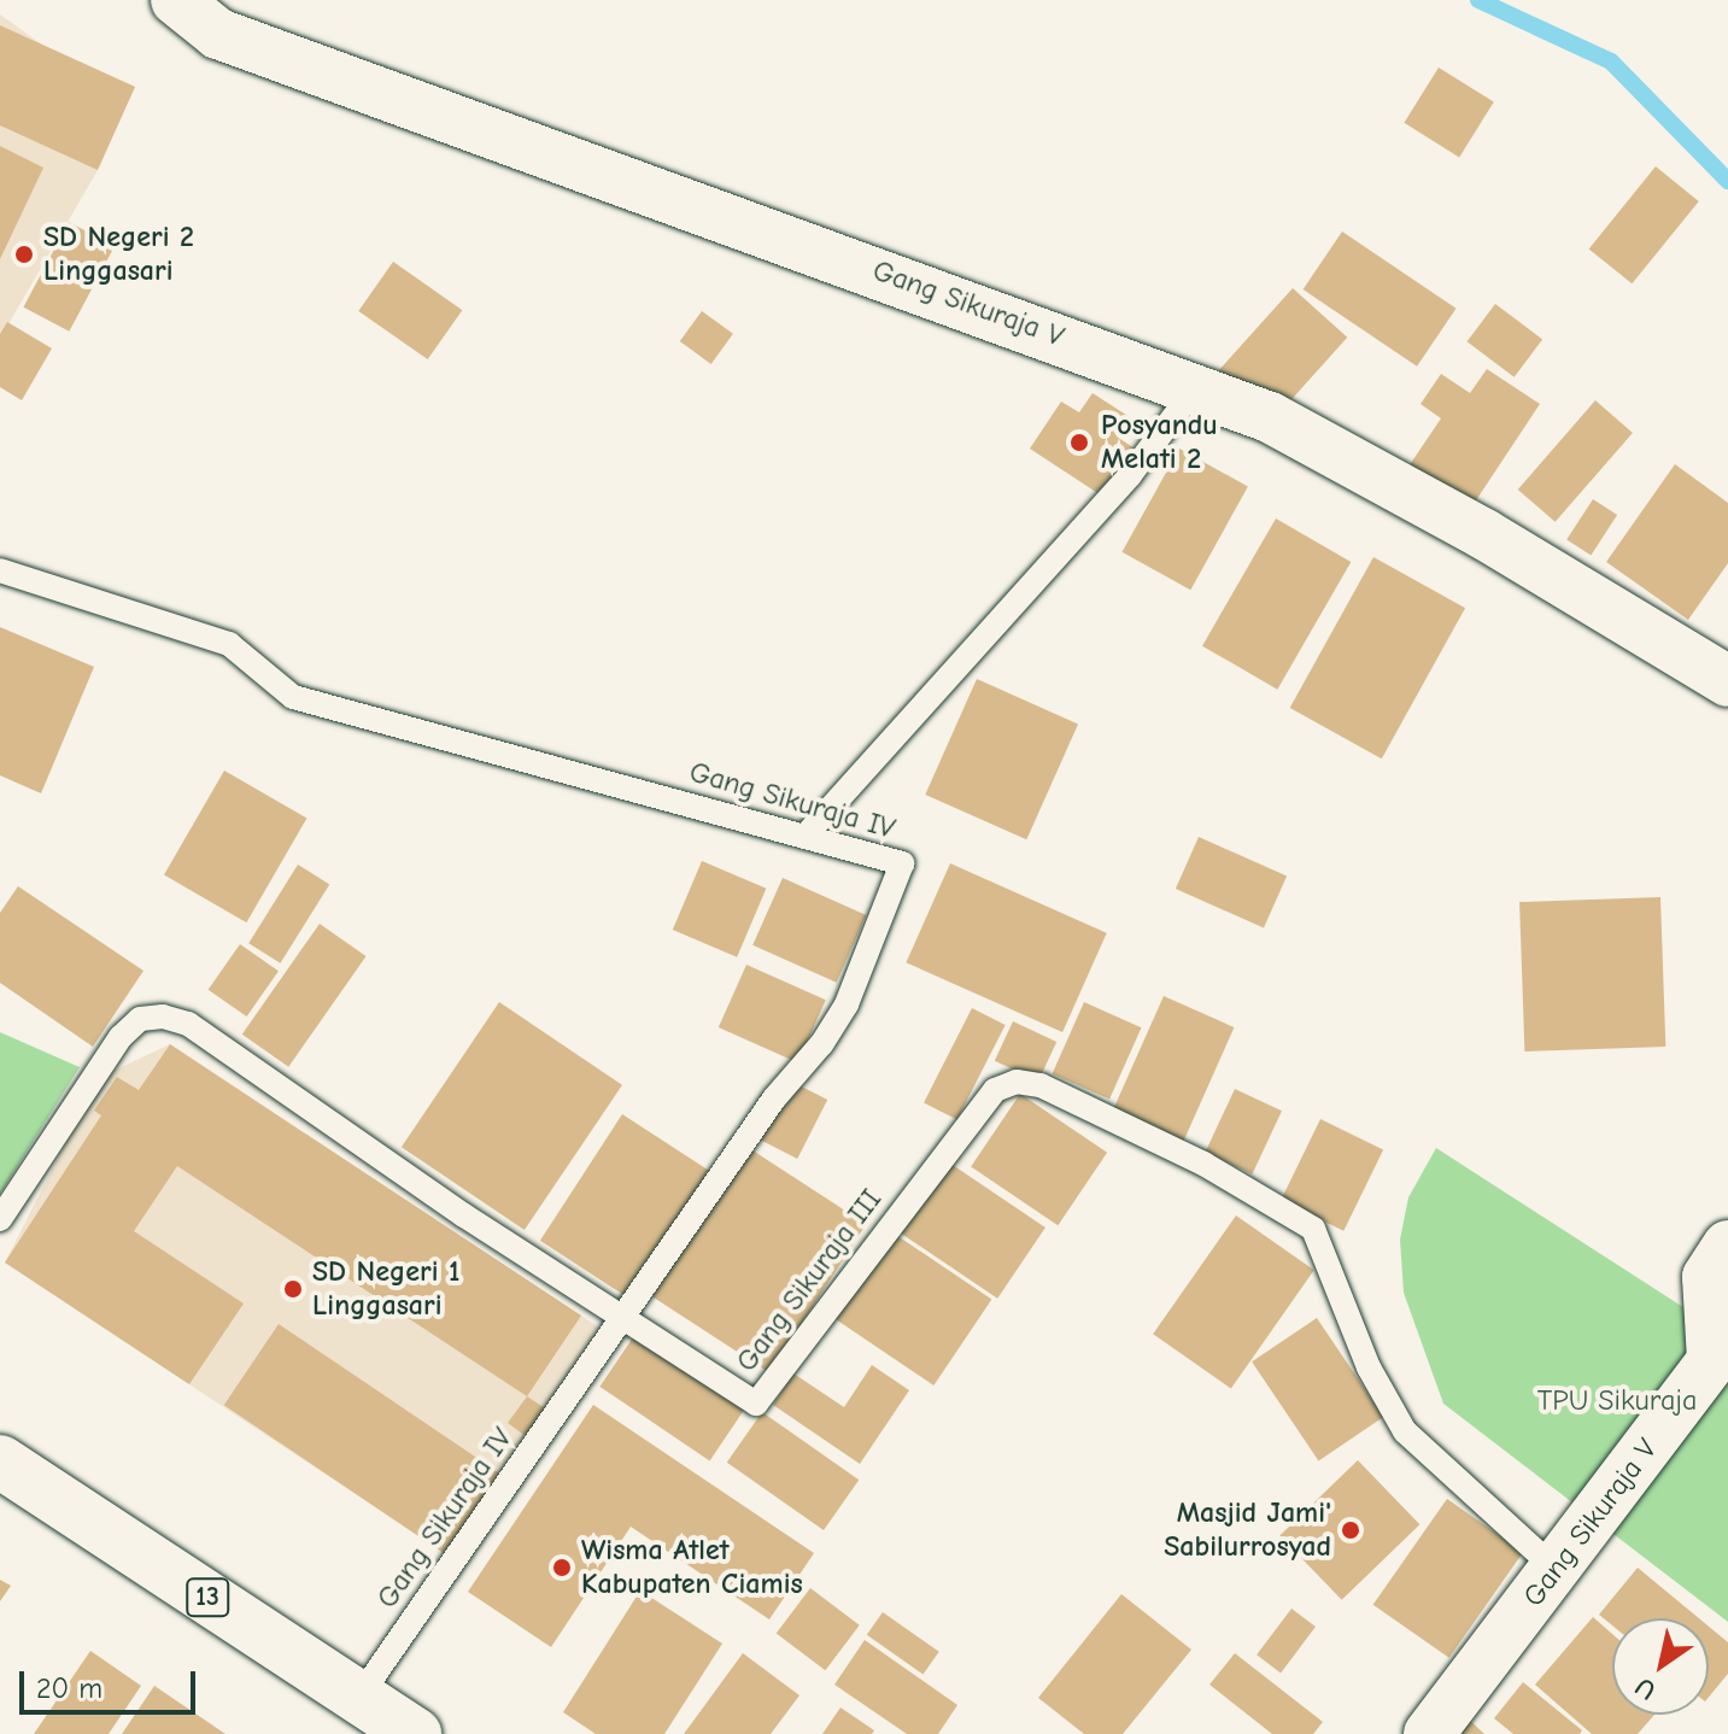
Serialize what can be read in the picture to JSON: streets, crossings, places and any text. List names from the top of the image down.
{
  "streets": {
    "highway": ["13"],
    "street": ["Gang Sikuraja V"],
    "lane": ["Gang Sikuraja IV", "Gang Sikuraja III"]
  },
  "crossings": [
    ["Gang Sikuraja V", "Gang Sikuraja III"],
    ["Gang Sikuraja IV", "Gang Sikuraja III"],
    ["Gang Sikuraja IV", "13"]
  ],
  "parks": ["TPU Sikuraja"],
  "places": [
    "SD Negeri 2 Linggasari",
    "Posyandu Melati 2",
    "SD Negeri 1 Linggasari",
    "Masjid Jami' Sabilurrosyad",
    "Wisma Atlet Kabupaten Ciamis"
  ],
  "scale_bar": "20 m",
  "north": "bottom left"
}
